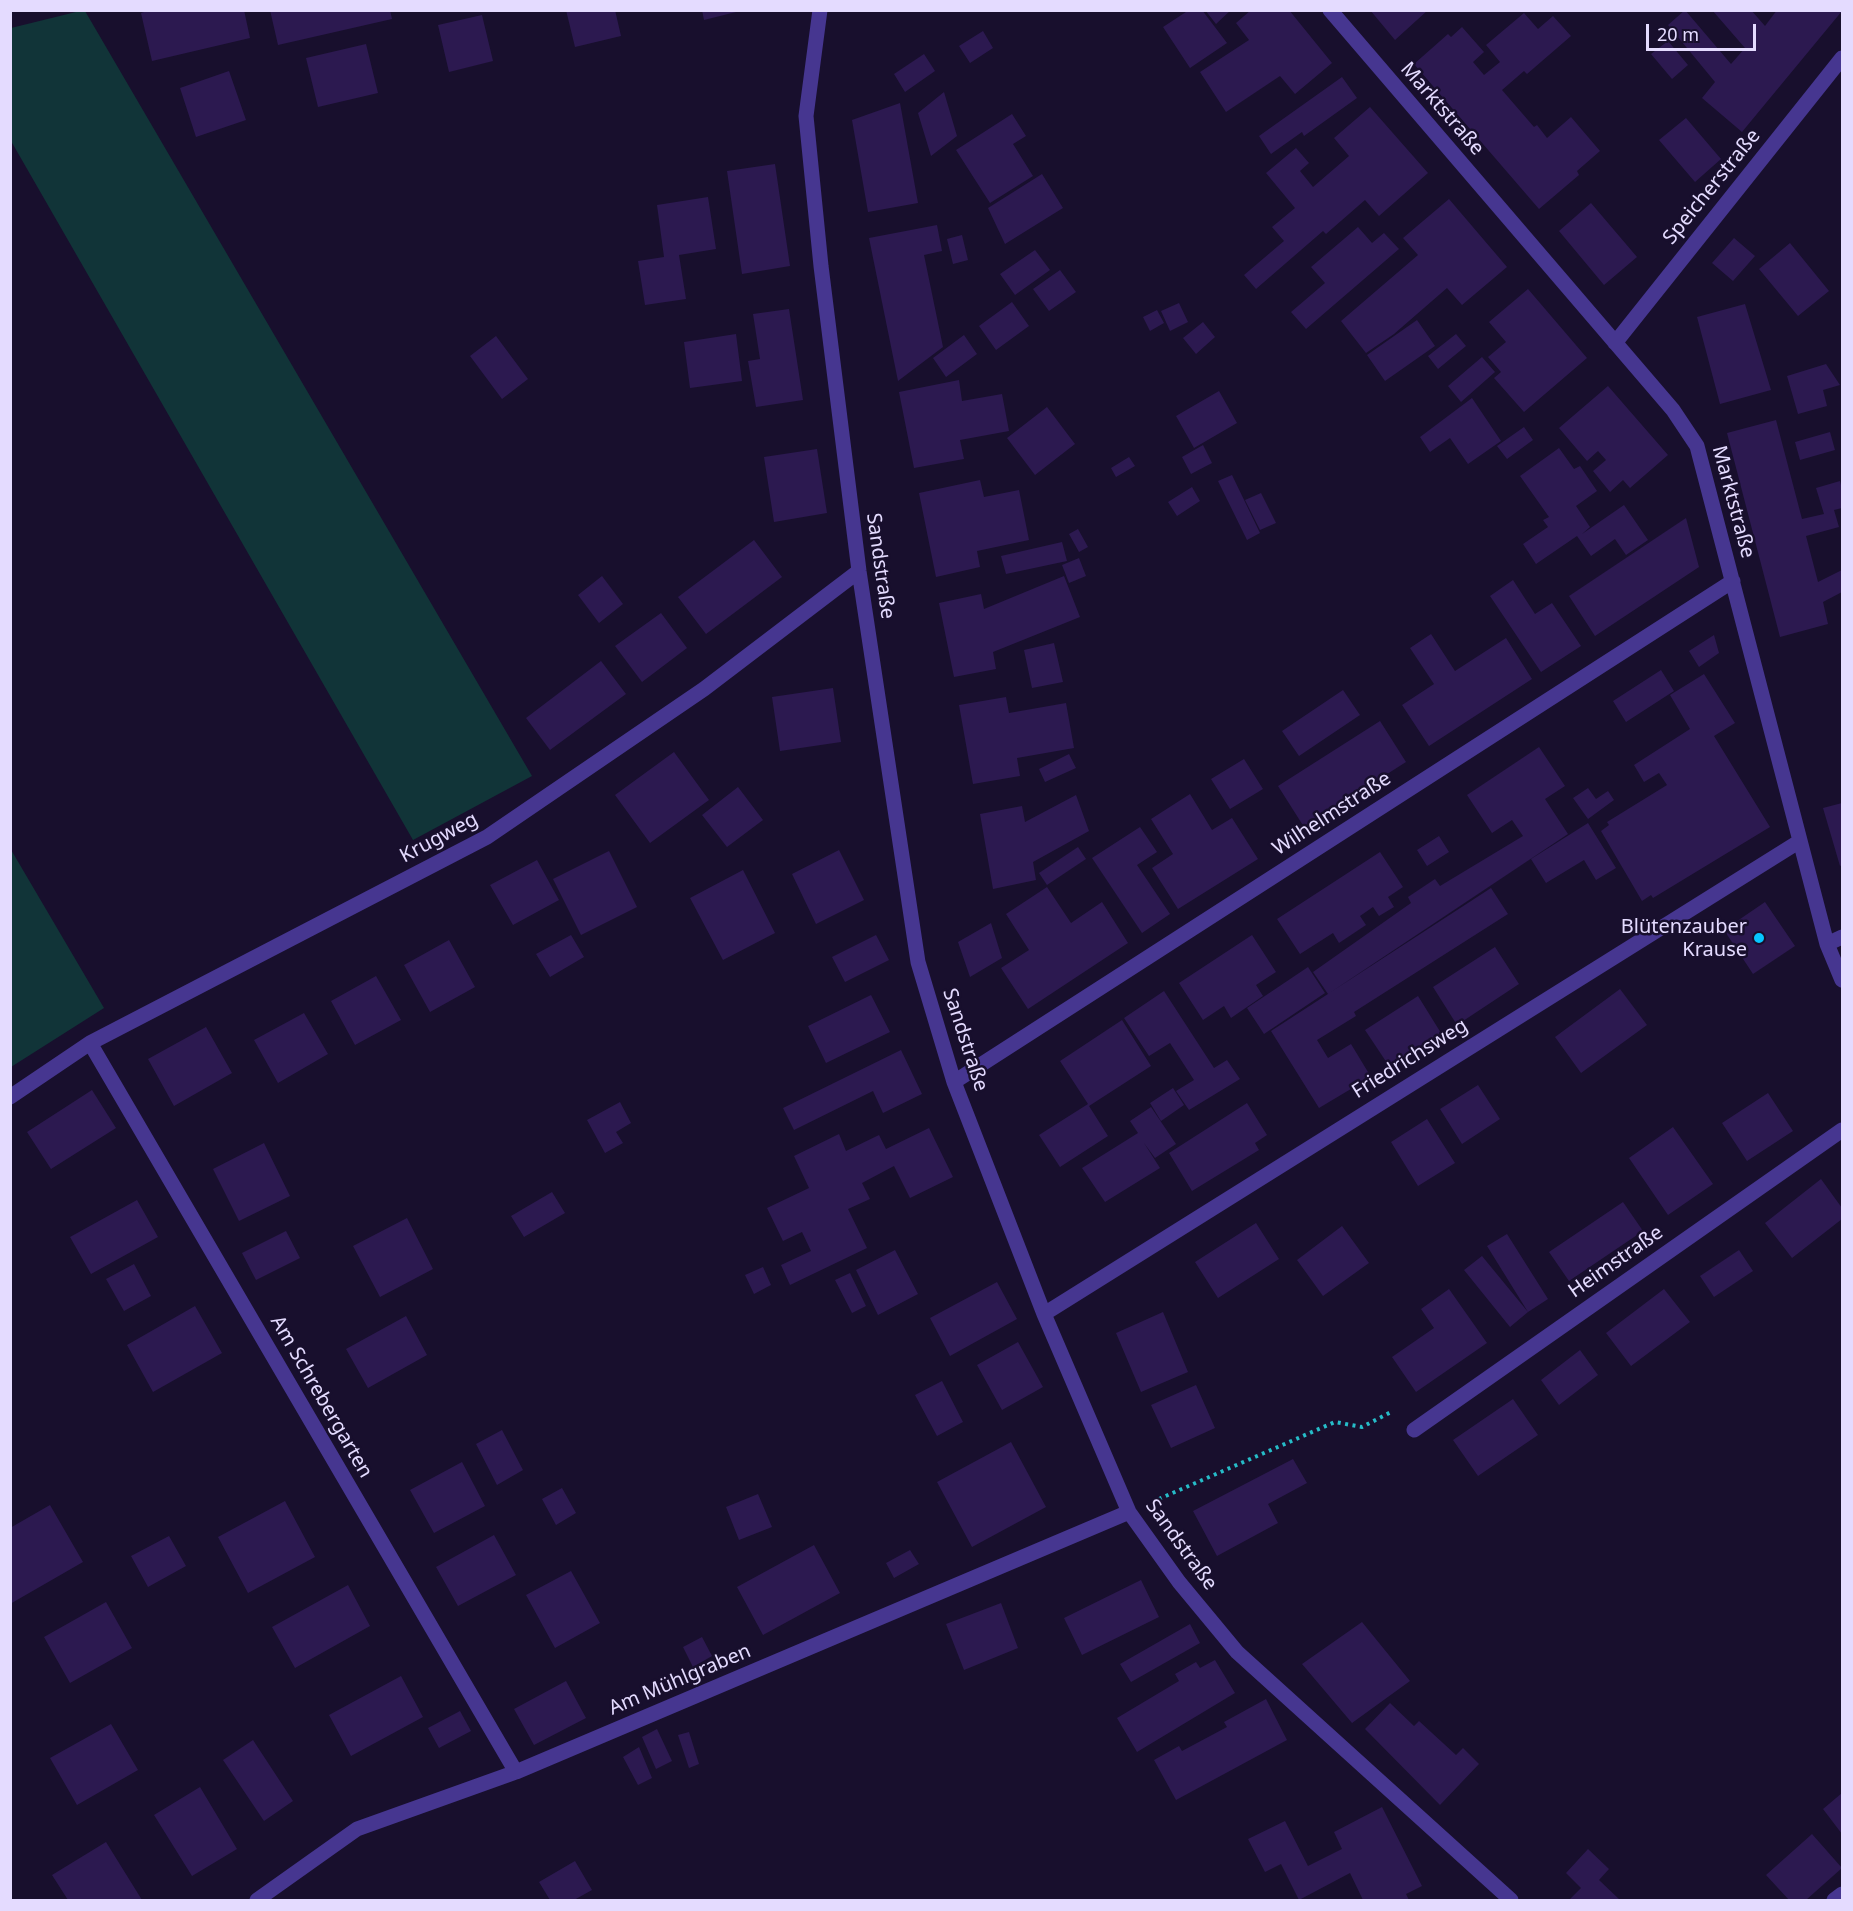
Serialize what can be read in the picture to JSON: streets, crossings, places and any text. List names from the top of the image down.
{
  "streets": {
    "street": [
      "Marktstraße",
      "Speicherstraße",
      "Sandstraße",
      "Wilhelmstraße",
      "Krugweg",
      "Friedrichsweg",
      "Heimstraße",
      "Am Schrebergarten",
      "Am Mühlgraben"
    ]
  },
  "crossings": [
    ["Marktstraße", "Speicherstraße"],
    ["Marktstraße", "Wilhelmstraße"],
    ["Marktstraße", "Friedrichsweg"],
    ["Sandstraße", "Wilhelmstraße"],
    ["Sandstraße", "Krugweg"],
    ["Sandstraße", "Friedrichsweg"],
    ["Sandstraße", "Am Mühlgraben"],
    ["Krugweg", "Am Schrebergarten"],
    ["Am Schrebergarten", "Am Mühlgraben"]
  ],
  "places": ["Blütenzauber Krause"],
  "scale_bar": "20 m"
}
